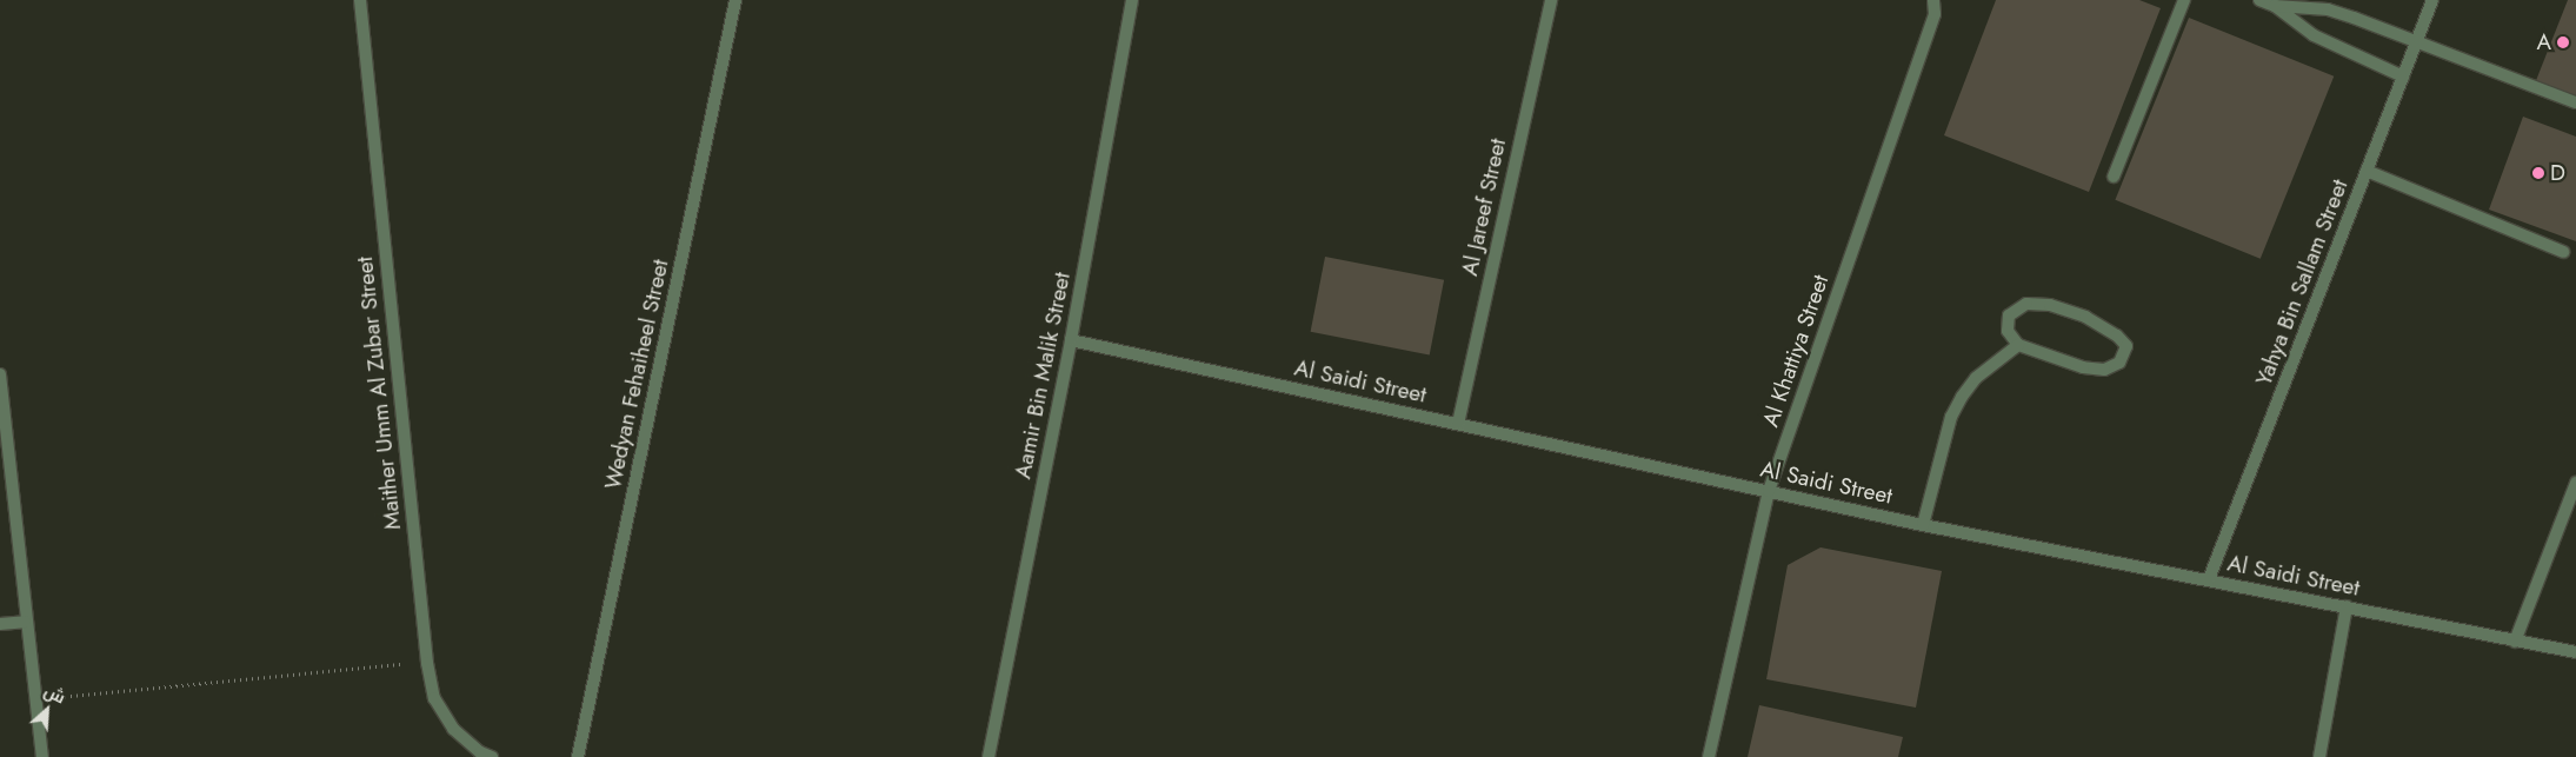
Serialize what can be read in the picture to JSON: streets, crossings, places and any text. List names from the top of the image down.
{
  "streets": {
    "street": [
      "Al Jareef Street",
      "Yahya Bin Sallam Street",
      "Al Khattiya Street",
      "Wedyan Fehaiheel Street",
      "Aamir Bin Malik Street",
      "Al Saidi Street",
      "Maither Umm Al Zubar Street"
    ]
  },
  "crossings": [
    ["Al Jareef Street", "Al Saidi Street"],
    ["Yahya Bin Sallam Street", "Al Saidi Street"],
    ["Al Khattiya Street", "Al Saidi Street"],
    ["Aamir Bin Malik Street", "Al Saidi Street"]
  ],
  "places": ["A", "D"],
  "north": "top right"
}
